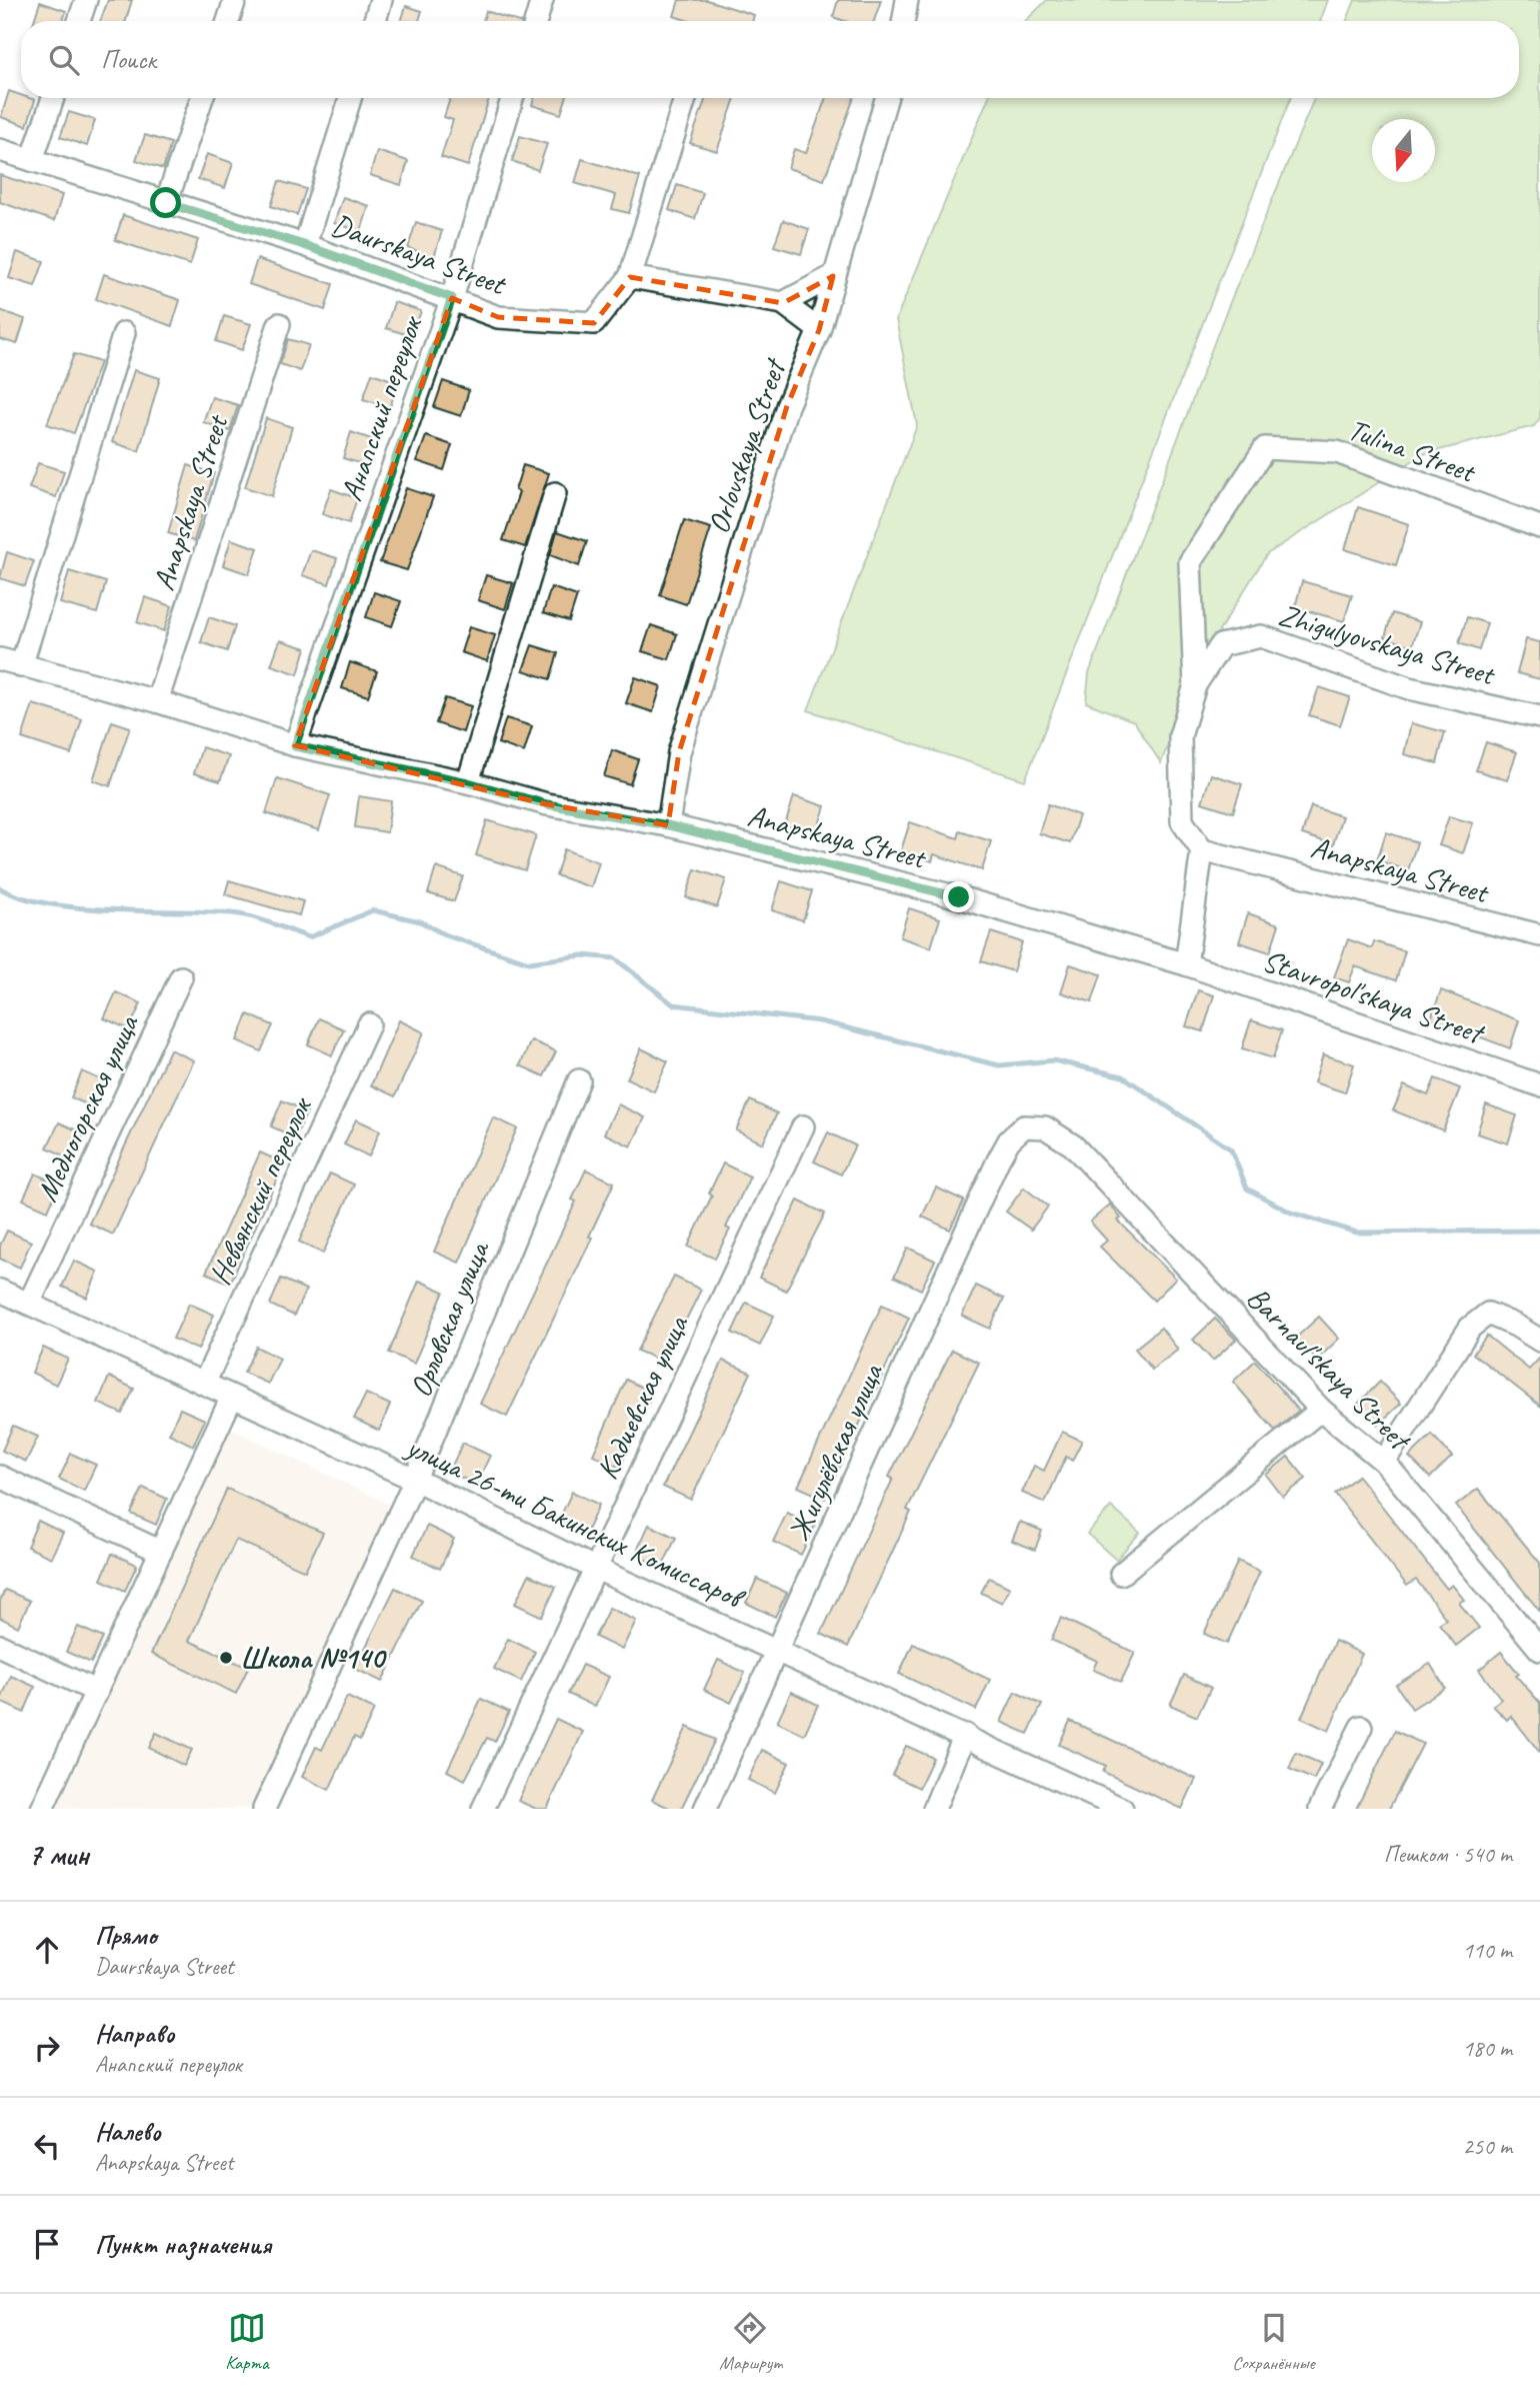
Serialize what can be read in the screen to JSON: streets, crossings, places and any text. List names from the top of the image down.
{
  "streets": {
    "street": [
      "Daurskaya Street",
      "Анапский переулок",
      "Orlovskaya Street",
      "Tulina Street",
      "Anapskaya Street",
      "Zhigulyovskaya Street",
      "Stavropol'skaya Street",
      "Медногорская улица",
      "Невьянский переулок",
      "Орловская улица",
      "Barnaul'skaya Street",
      "Кадиевская улица",
      "Жигулёвская улица",
      "улица 26-ти Бакинских Комиссаров"
    ]
  },
  "crossings": [
    ["Daurskaya Street", "Анапский переулок"],
    ["Анапский переулок", "Anapskaya Street"],
    ["Orlovskaya Street", "Anapskaya Street"],
    ["Tulina Street", "Zhigulyovskaya Street"],
    ["Anapskaya Street", "Stavropol'skaya Street"],
    ["Медногорская улица", "улица 26-ти Бакинских Комиссаров"],
    ["Невьянский переулок", "улица 26-ти Бакинских Комиссаров"],
    ["Орловская улица", "улица 26-ти Бакинских Комиссаров"],
    ["Barnaul'skaya Street", "Жигулёвская улица"],
    ["Кадиевская улица", "улица 26-ти Бакинских Комиссаров"],
    ["Жигулёвская улица", "улица 26-ти Бакинских Комиссаров"]
  ],
  "places": ["Школа №140"],
  "north": "bottom",
  "page": {
    "search": "Поиск",
    "heading": ["7 мин", "Пешком · 540 m"],
    "list": [
      ["Прямо", "Daurskaya Street", "110 m"],
      ["Направо", "Анапский переулок", "180 m"],
      ["Налево", "Anapskaya Street", "250 m"],
      "Пункт назначения"
    ],
    "nav": ["Карта", "Маршрут", "Сохранённые"]
  }
}
